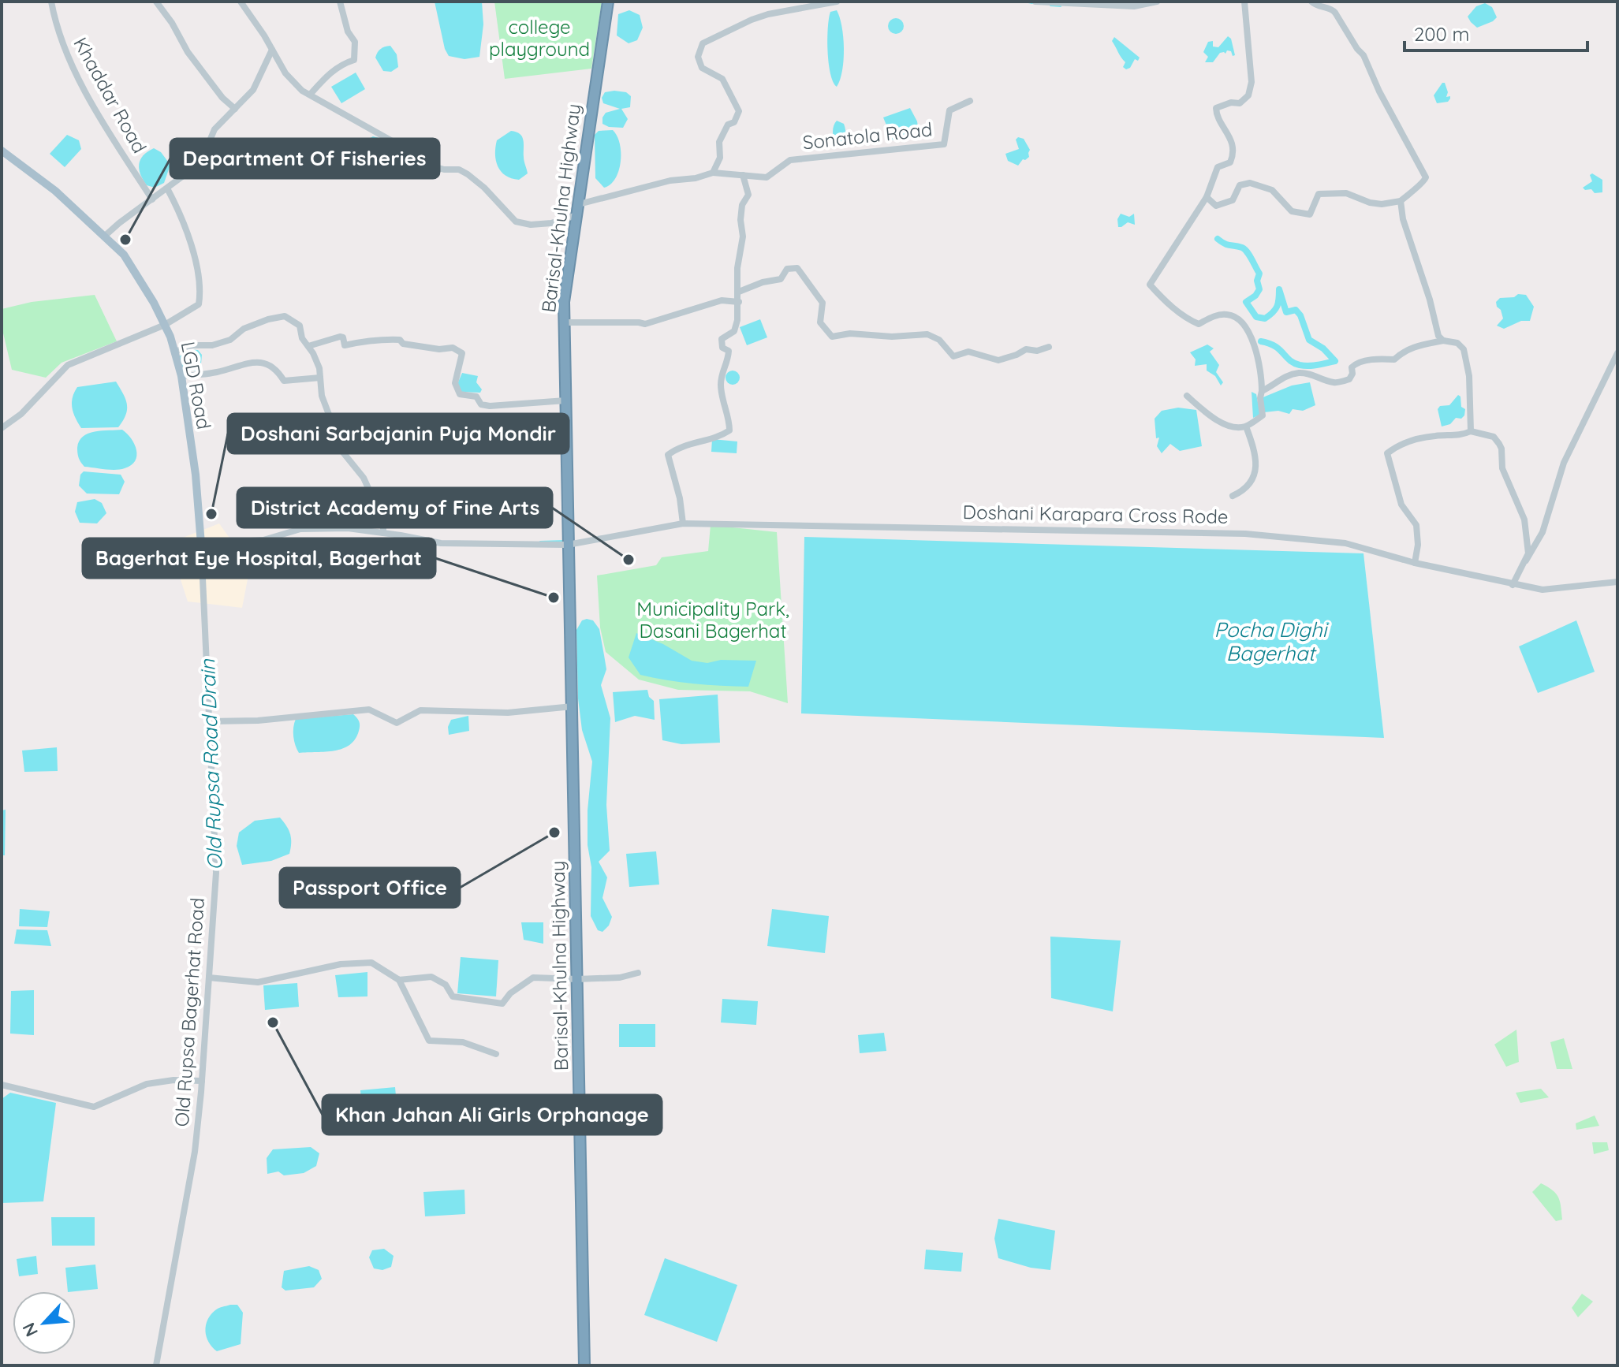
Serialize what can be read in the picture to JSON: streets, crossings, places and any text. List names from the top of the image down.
{
  "streets": {
    "highway": ["Barisal-Khulna Highway"],
    "main road": ["LGD Road"],
    "street": [
      "Khaddar Road",
      "Sonatola Road",
      "Doshani Karapara Cross Rode",
      "Old Rupsa Bagerhat Road"
    ]
  },
  "crossings": [
    ["Sonatola Road", "Barisal-Khulna Highway"],
    ["Barisal-Khulna Highway", "Doshani Karapara Cross Rode"],
    ["LGD Road", "Doshani Karapara Cross Rode"],
    ["LGD Road", "Old Rupsa Bagerhat Road"],
    ["Doshani Karapara Cross Rode", "Old Rupsa Bagerhat Road"]
  ],
  "water": ["Pocha Dighi Bagerhat", "Old Rupsa Road Drain"],
  "parks": ["college playground", "Municipality Park, Dasani Bagerhat"],
  "places": [
    "Department Of Fisheries",
    "Doshani Sarbajanin Puja Mondir",
    "District Academy of Fine Arts",
    "Bagerhat Eye Hospital, Bagerhat",
    "Passport Office",
    "Khan Jahan Ali Girls Orphanage"
  ],
  "scale_bar": "200 m",
  "north": "bottom left"
}
